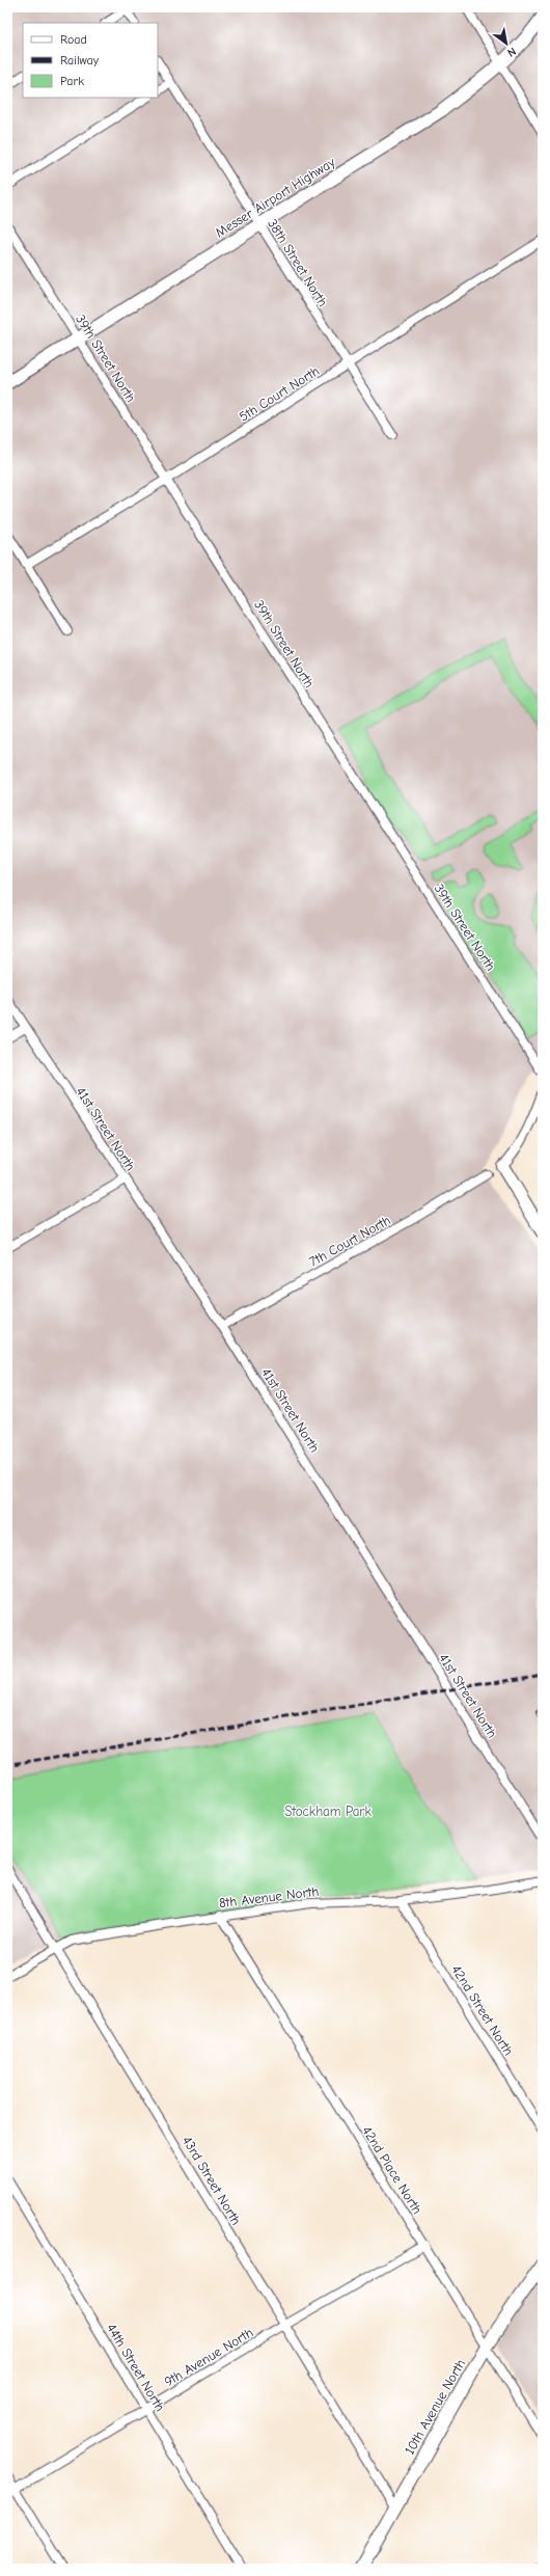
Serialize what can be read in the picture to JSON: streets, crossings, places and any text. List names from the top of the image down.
{
  "streets": {
    "main road": ["Messer Airport Highway", "10th Avenue North"],
    "street": [
      "38th Street North",
      "39th Street North",
      "5th Court North",
      "41st Street North",
      "7th Court North",
      "8th Avenue North",
      "42nd Street North",
      "42nd Place North",
      "43rd Street North",
      "9th Avenue North",
      "44th Street North"
    ]
  },
  "crossings": [
    ["Messer Airport Highway", "38th Street North"],
    ["Messer Airport Highway", "39th Street North"],
    ["38th Street North", "5th Court North"],
    ["39th Street North", "5th Court North"],
    ["41st Street North", "7th Court North"],
    ["8th Avenue North", "42nd Street North"],
    ["8th Avenue North", "42nd Place North"],
    ["8th Avenue North", "43rd Street North"],
    ["42nd Place North", "9th Avenue North"],
    ["42nd Place North", "10th Avenue North"],
    ["43rd Street North", "9th Avenue North"],
    ["43rd Street North", "10th Avenue North"],
    ["9th Avenue North", "44th Street North"]
  ],
  "parks": ["Stockham Park"],
  "legend": ["Road", "Railway", "Park"],
  "north": "bottom right"
}
